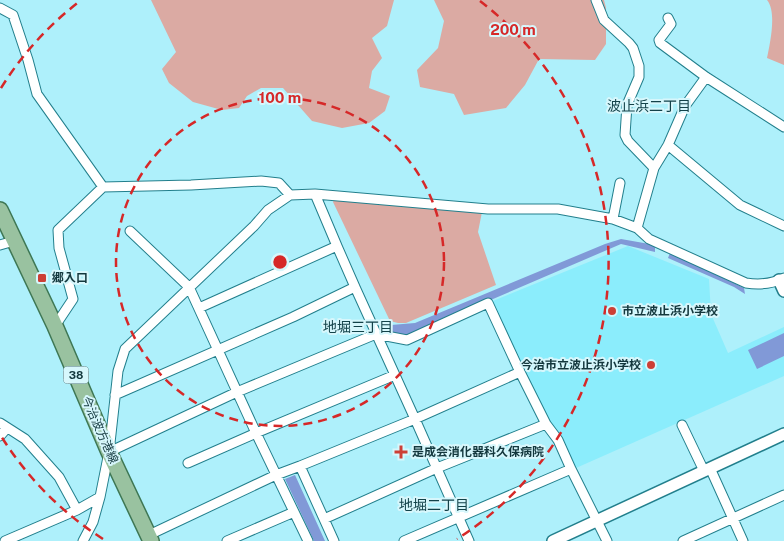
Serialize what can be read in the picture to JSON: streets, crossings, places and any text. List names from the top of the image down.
{
  "streets": {
    "main road": ["38", "今治波方港線"]
  },
  "districts": ["波止浜二丁目", "地堀三丁目", "地堀二丁目"],
  "places": {
    "transit": ["郷入口"],
    "other": ["市立波止浜小学校", "今治市立波止浜小学校"],
    "health": ["是成会消化器科久保病院"]
  },
  "rings": ["200 m", "100 m"]
}
